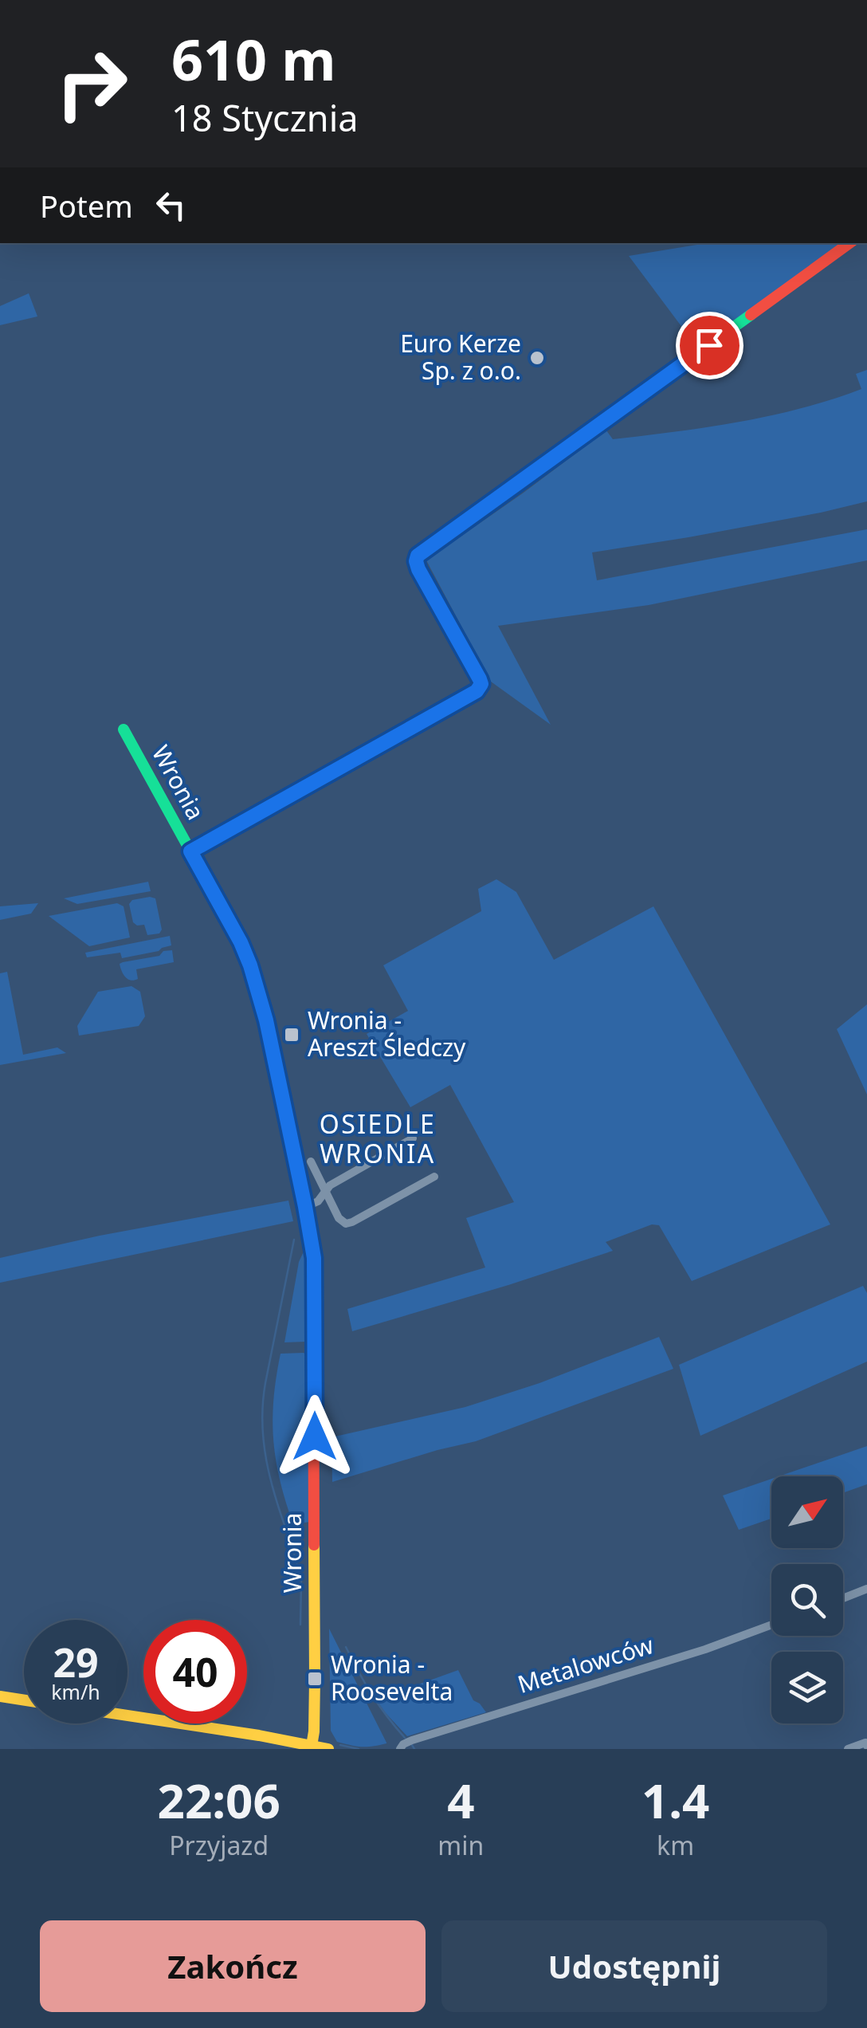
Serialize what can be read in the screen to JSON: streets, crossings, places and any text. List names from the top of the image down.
{
  "streets": {
    "street": ["Wronia", "Metalowców"]
  },
  "districts": ["OSIEDLE WRONIA"],
  "places": {
    "other": ["Euro Kerze Sp. z o.o."],
    "transit": ["Wronia - Areszt Śledczy", "Wronia - Roosevelta"]
  },
  "north": "top right",
  "page": {
    "turn": ["610 m", "18 Stycznia"],
    "then": "Potem",
    "speed": "29 km/h",
    "limit": "40",
    "eta": [
      "22:06",
      "Przyjazd",
      "4",
      "min",
      "1.4",
      "km"
    ],
    "buttons": ["Zakończ", "Udostępnij"]
  }
}
